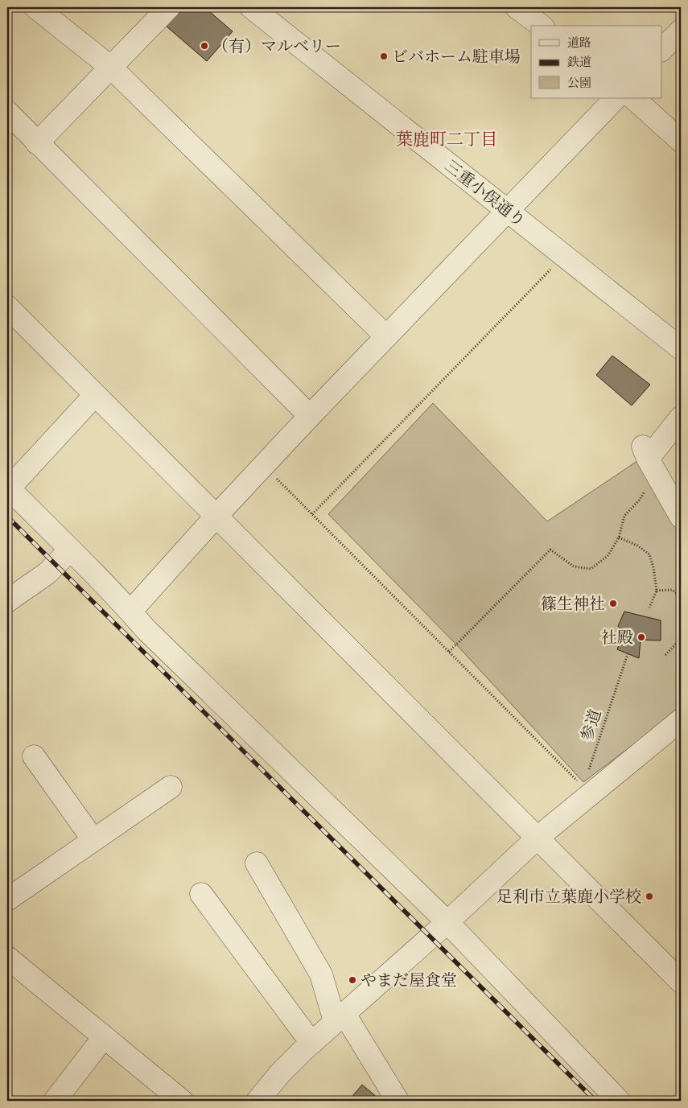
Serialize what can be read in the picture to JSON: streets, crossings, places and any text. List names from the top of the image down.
{
  "streets": {
    "street": ["三重小俣通り"],
    "path": ["参道"]
  },
  "districts": ["葉鹿町二丁目"],
  "places": [
    "（有）マルベリー",
    "ビバホーム駐車場",
    "篠生神社",
    "社殿",
    "足利市立葉鹿小学校",
    "やまだ屋食堂"
  ],
  "legend": ["道路", "鉄道", "公園"]
}
